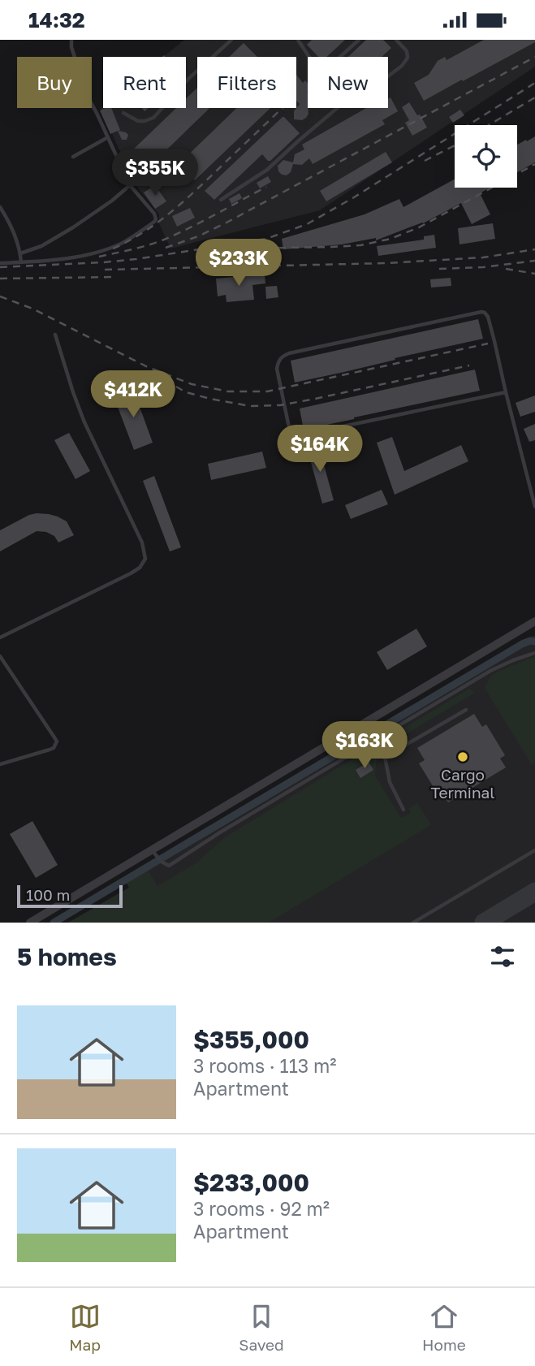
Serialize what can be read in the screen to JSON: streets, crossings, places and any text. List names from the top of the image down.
{
  "places": ["Cargo Terminal"],
  "scale_bar": "100 m",
  "page": {
    "status": "14:32",
    "chip": [
      "Buy",
      "Rent",
      "Filters",
      "New"
    ],
    "price": [
      "$355K",
      "$233K",
      "$412K",
      "$164K",
      "$163K"
    ],
    "scale": "100 m",
    "heading": "5 homes",
    "list": [
      {
        "name": "$355,000",
        "note": "3 rooms · 113 m² · Apartment"
      },
      {
        "name": "$233,000",
        "note": "3 rooms · 92 m² · Apartment"
      }
    ],
    "tabs": ["Map", "Saved", "Home"]
  }
}
